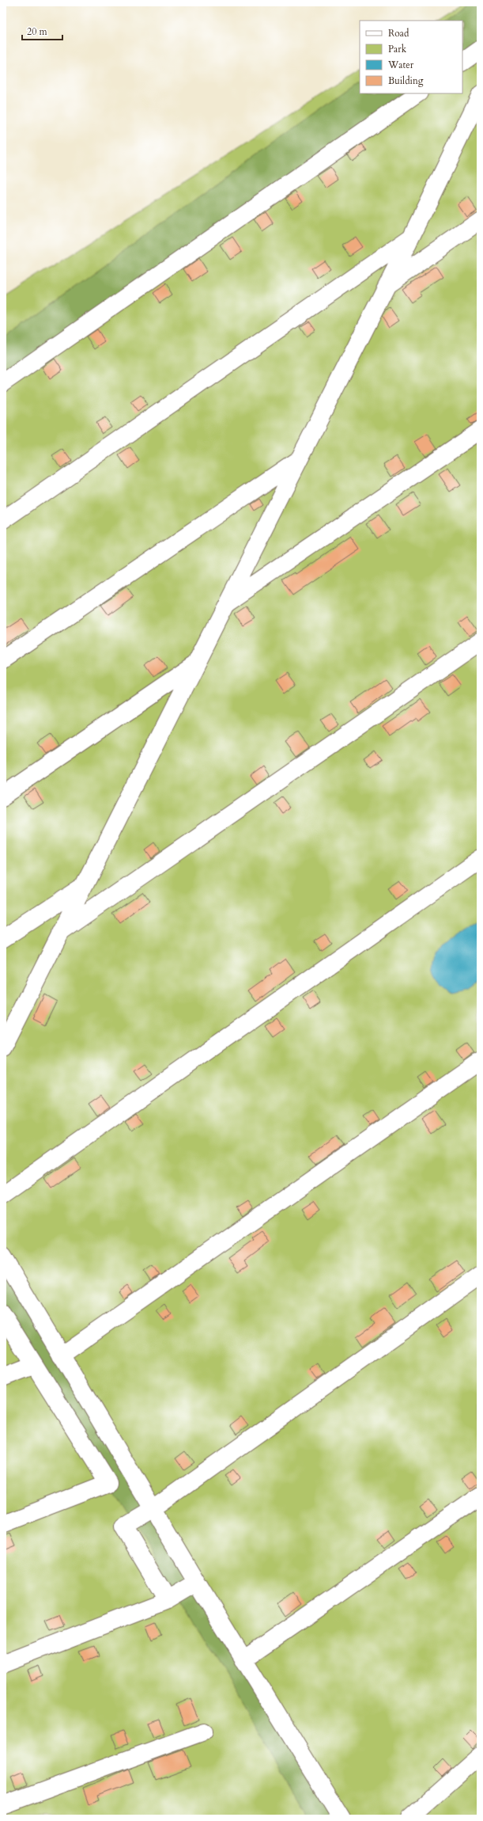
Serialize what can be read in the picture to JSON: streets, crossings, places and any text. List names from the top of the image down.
{
  "legend": [
    "Road",
    "Park",
    "Water",
    "Building"
  ],
  "scale_bar": "20 m"
}
